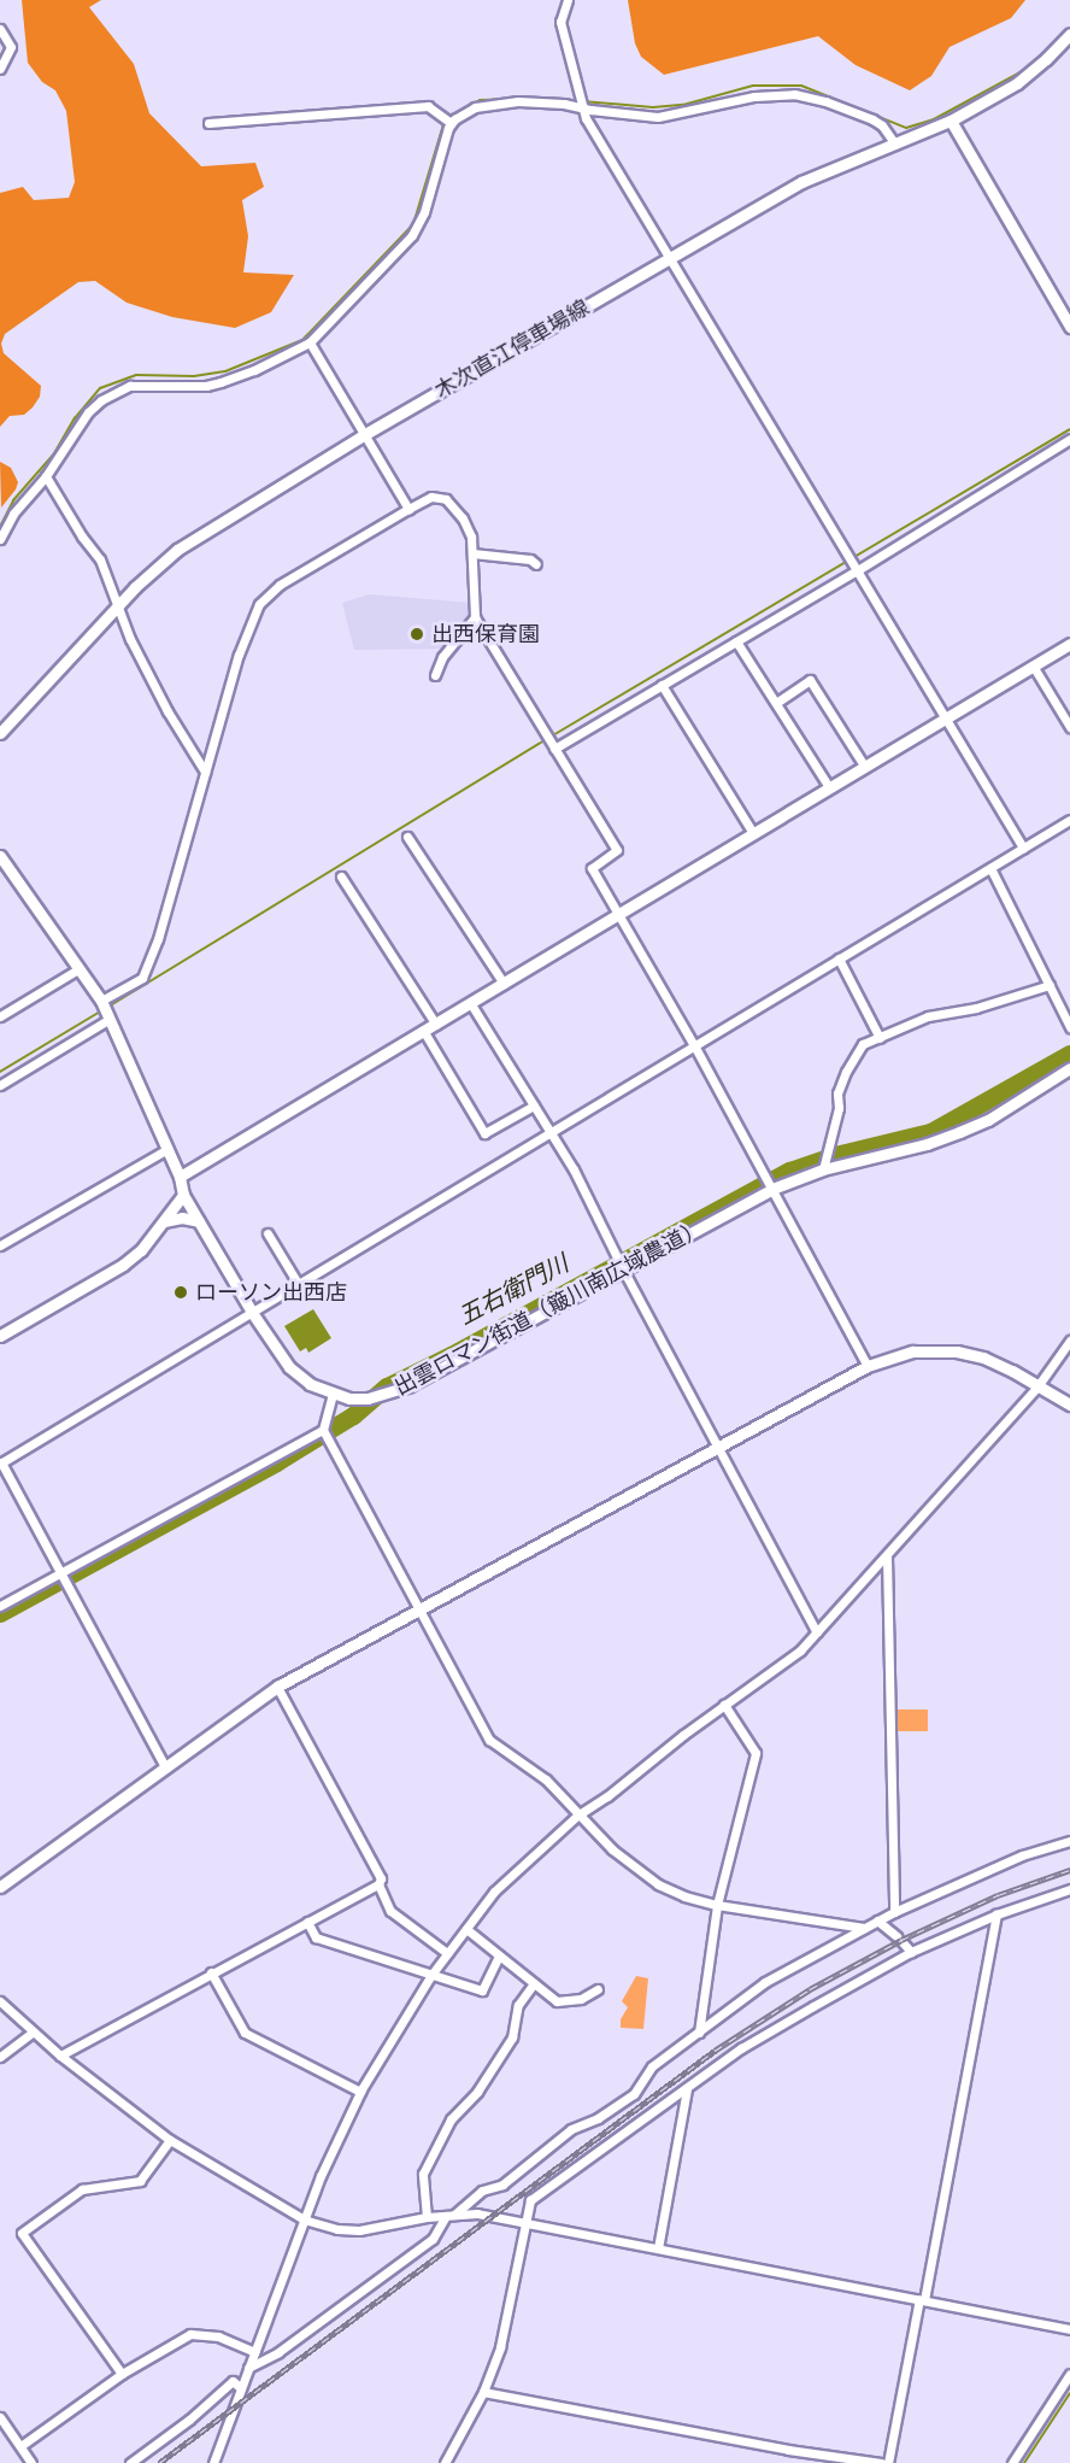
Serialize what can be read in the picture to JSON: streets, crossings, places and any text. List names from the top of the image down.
{
  "streets": {
    "street": ["木次直江停車場線", "出雲ロマン街道（簸川南広域農道）"]
  },
  "water": ["五右衛門川"],
  "places": ["出西保育園", "ローソン出西店"]
}
